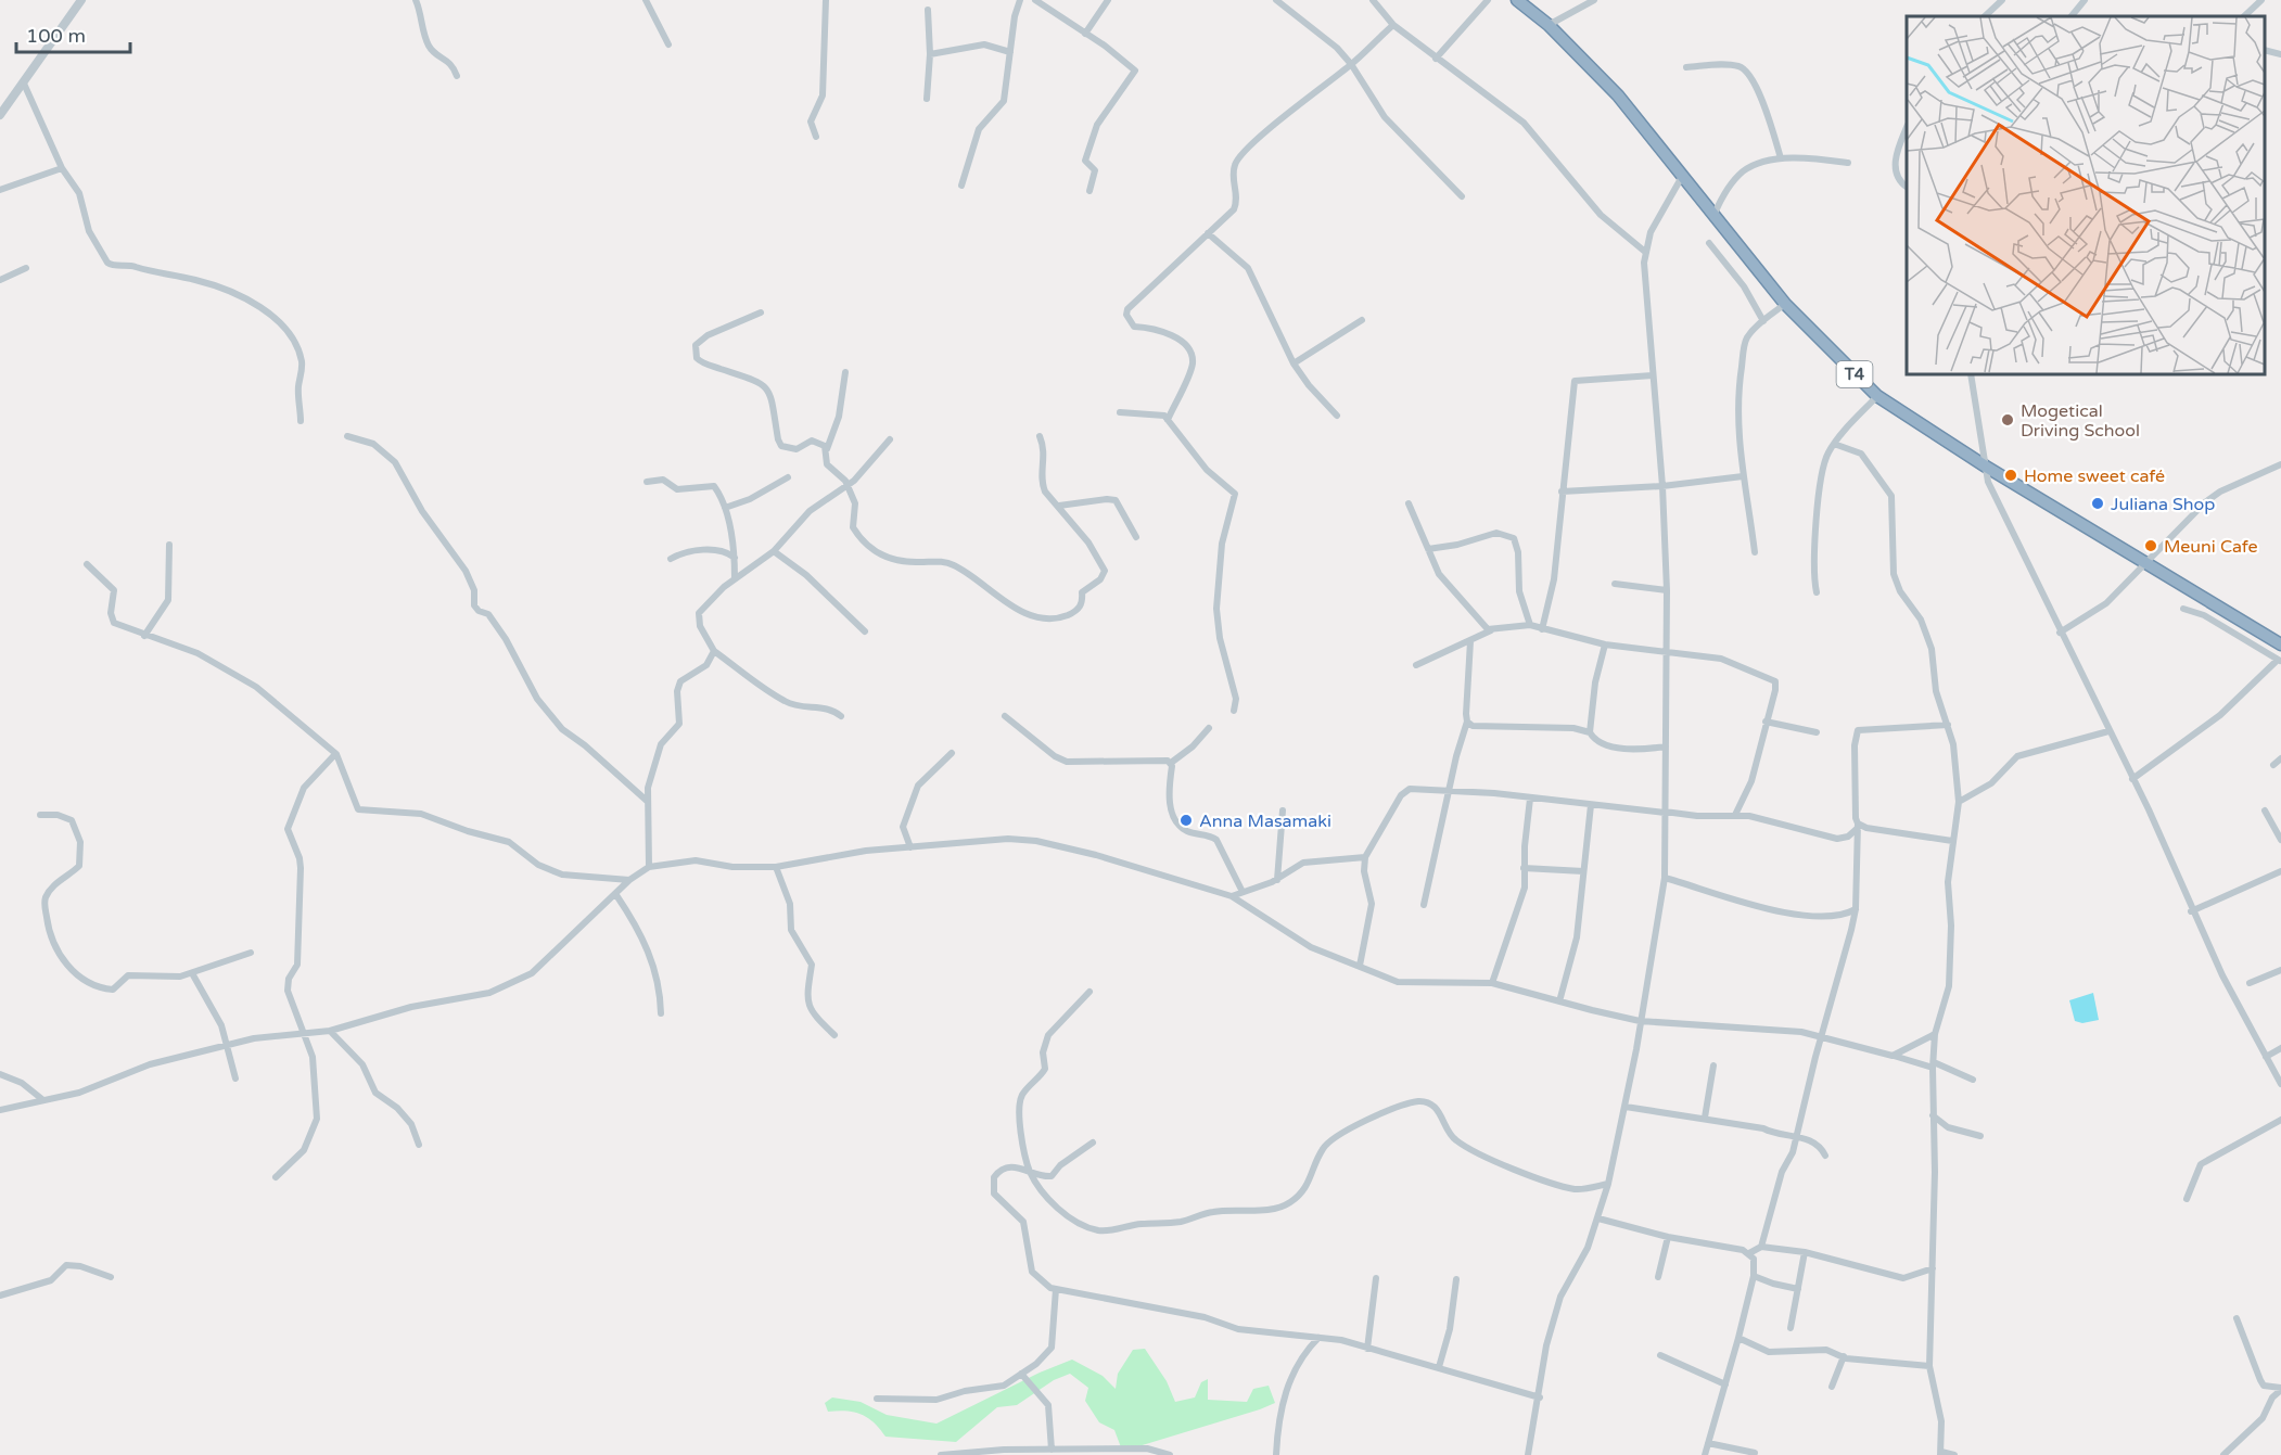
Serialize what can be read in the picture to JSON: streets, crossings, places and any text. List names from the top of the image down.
{
  "streets": {
    "highway": ["T4"]
  },
  "places": [
    "Mogetical Driving School",
    "Home sweet café",
    "Juliana Shop",
    "Meuni Cafe",
    "Anna Masamaki"
  ],
  "scale_bar": "100 m"
}
